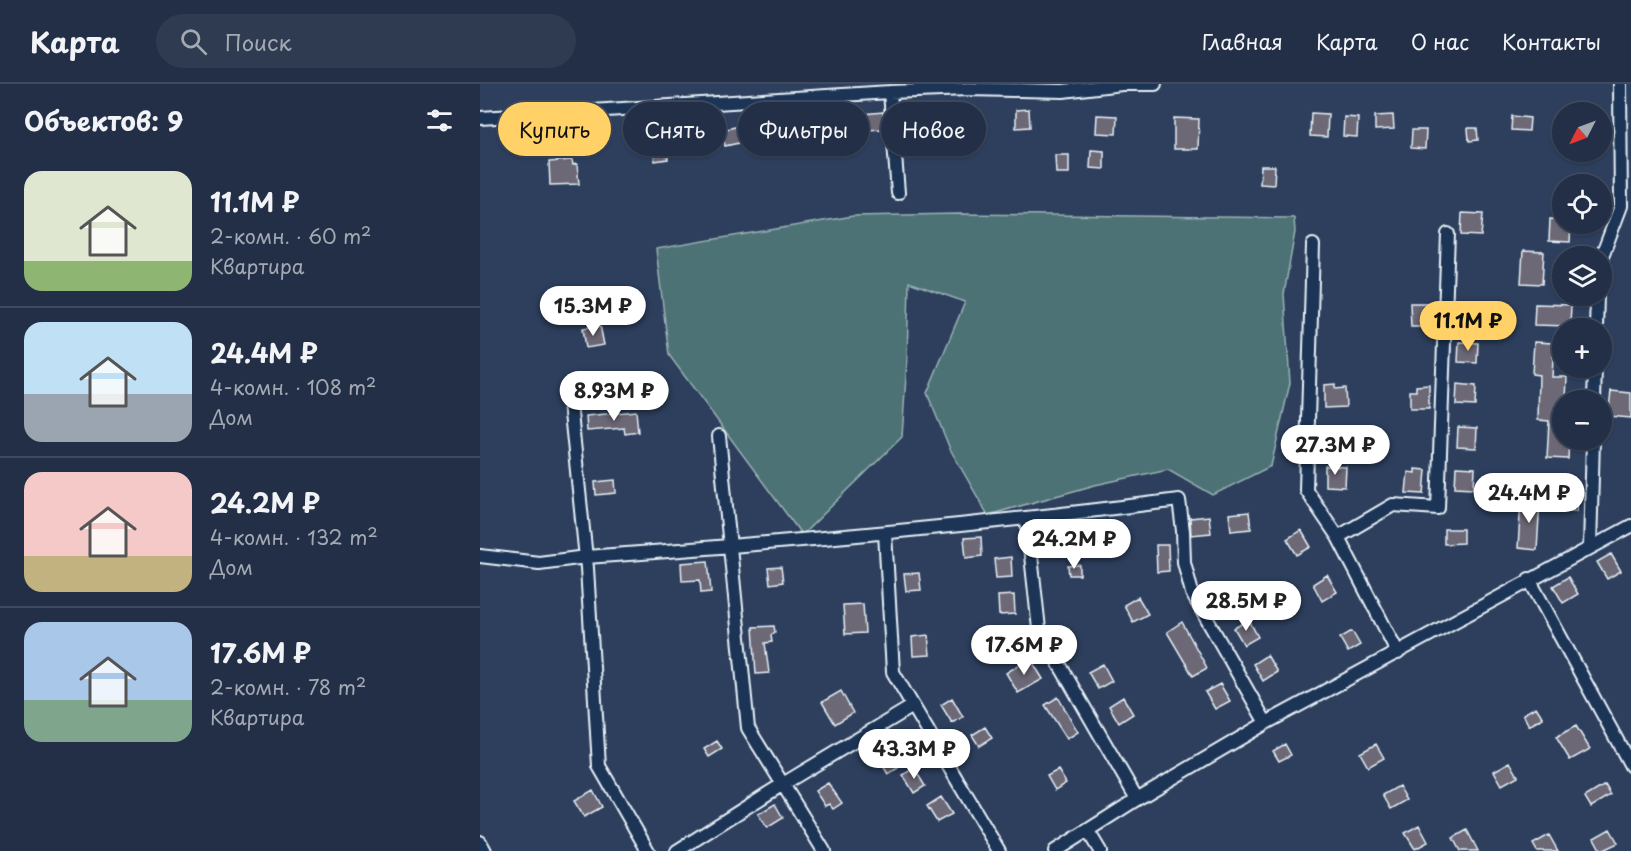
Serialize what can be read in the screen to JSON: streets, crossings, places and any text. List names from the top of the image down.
{
  "north": "bottom left",
  "page": {
    "header": "Карта",
    "search": "Поиск",
    "nav": [
      "Главная",
      "Карта",
      "О нас",
      "Контакты"
    ],
    "heading": "Объектов: 9",
    "map_buttons": ["+", "−"],
    "chip": [
      "Купить",
      "Снять",
      "Фильтры",
      "Новое"
    ],
    "list": [
      {
        "name": "11.1M ₽",
        "note": "2-комн. · 60 m² · Квартира"
      },
      {
        "name": "24.4M ₽",
        "note": "4-комн. · 108 m² · Дом"
      },
      {
        "name": "24.2M ₽",
        "note": "4-комн. · 132 m² · Дом"
      },
      {
        "name": "17.6M ₽",
        "note": "2-комн. · 78 m² · Квартира"
      }
    ],
    "price": [
      "15.3M ₽",
      "11.1M ₽",
      "8.93M ₽",
      "27.3M ₽",
      "24.4M ₽",
      "24.2M ₽",
      "28.5M ₽",
      "17.6M ₽",
      "43.3M ₽"
    ]
  }
}
